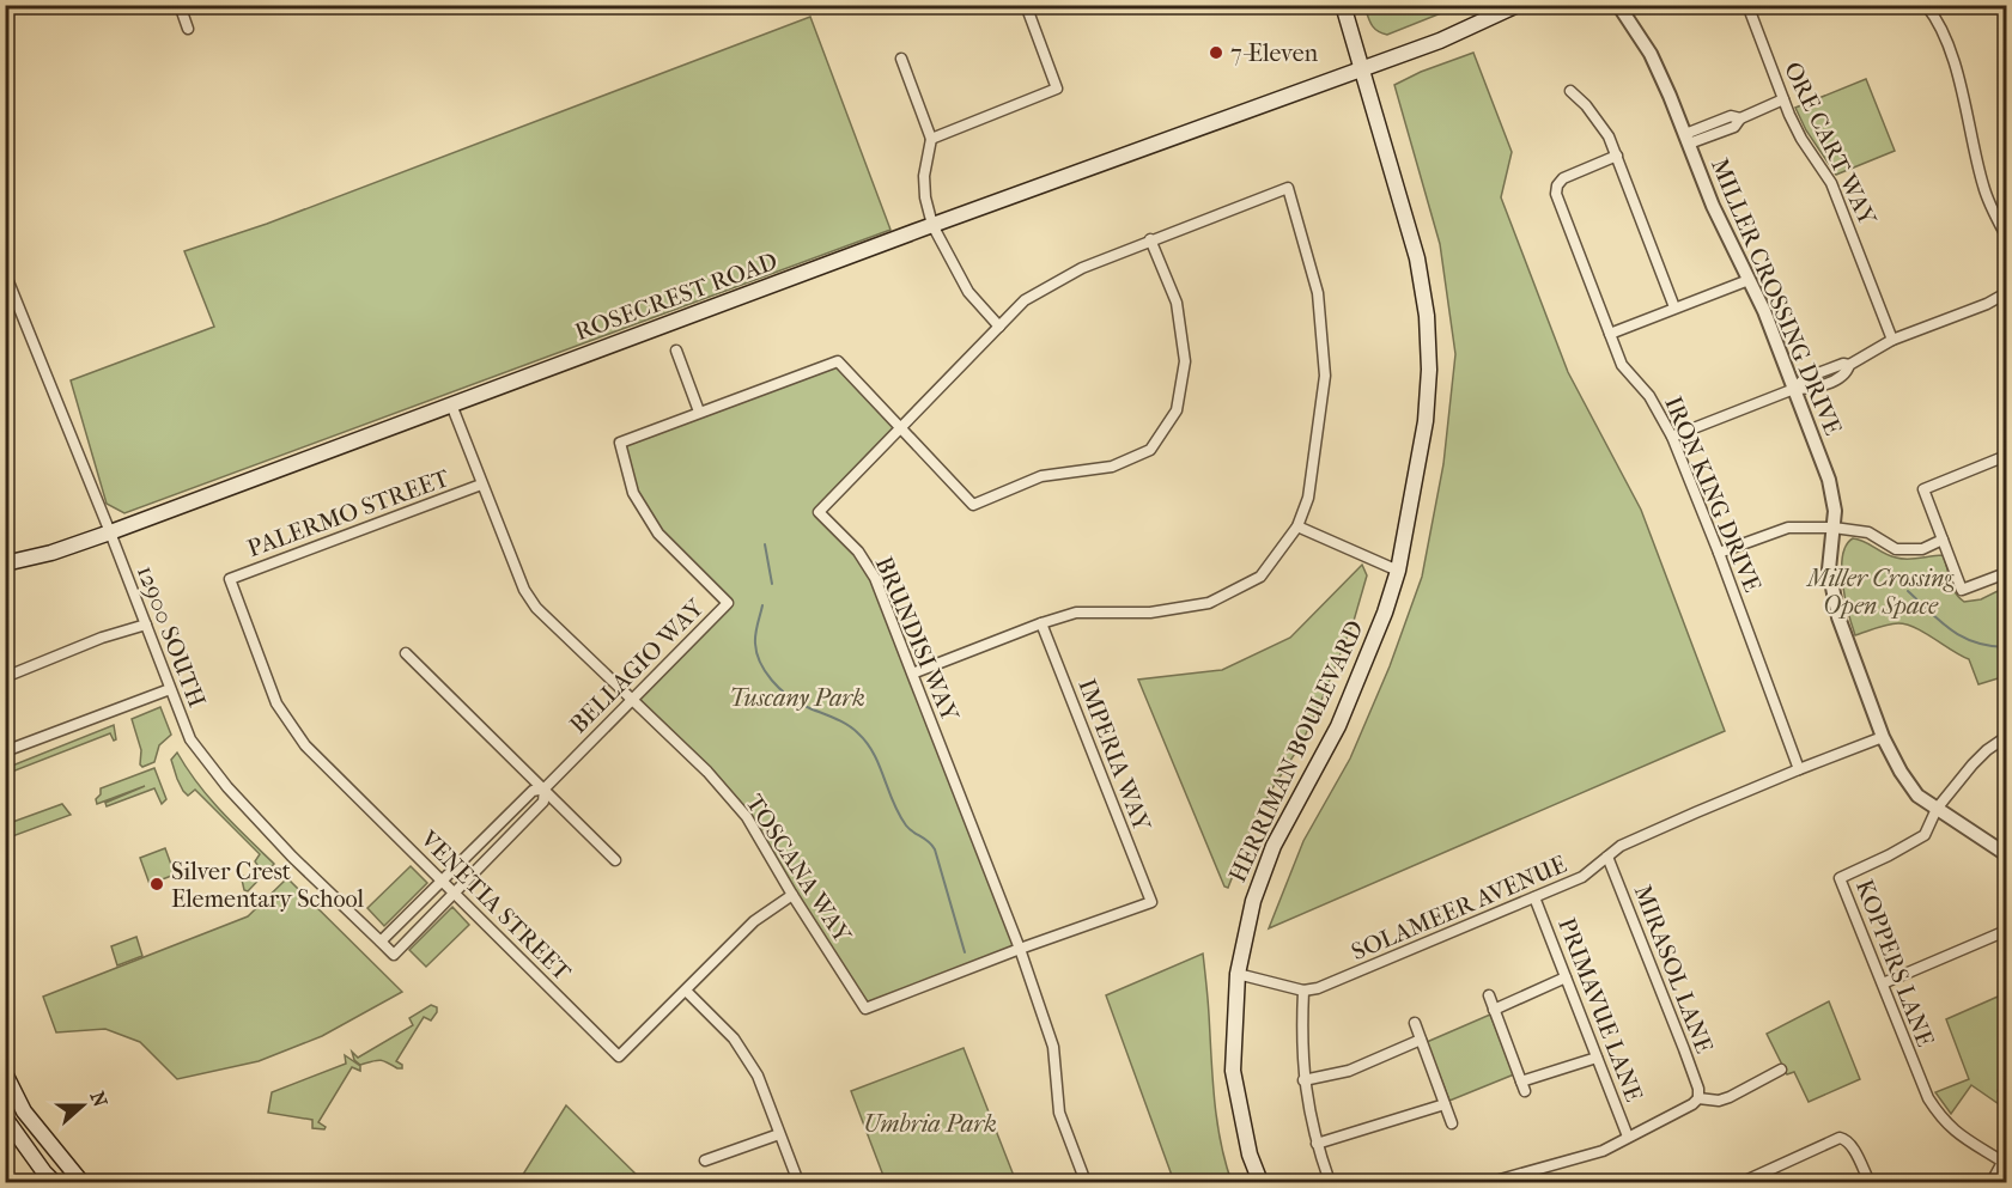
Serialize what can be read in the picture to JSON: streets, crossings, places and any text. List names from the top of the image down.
{
  "streets": {
    "main road": ["ROSECREST ROAD", "HERRIMAN BOULEVARD"],
    "street": [
      "ORE CART WAY",
      "MILLER CROSSING DRIVE",
      "IRON KING DRIVE",
      "PALERMO STREET",
      "12900 SOUTH",
      "BRUNDISI WAY",
      "BELLAGIO WAY",
      "IMPERIA WAY",
      "TOSCANA WAY",
      "VENETIA STREET",
      "SOLAMEER AVENUE",
      "KOPPERS LANE",
      "MIRASOL LANE",
      "PRIMAVUE LANE"
    ]
  },
  "crossings": [
    ["ROSECREST ROAD", "12900 SOUTH"],
    ["ROSECREST ROAD", "HERRIMAN BOULEVARD"],
    ["ROSECREST ROAD", "TOSCANA WAY"],
    ["MILLER CROSSING DRIVE", "SOLAMEER AVENUE"],
    ["MILLER CROSSING DRIVE", "KOPPERS LANE"],
    ["IRON KING DRIVE", "SOLAMEER AVENUE"],
    ["PALERMO STREET", "TOSCANA WAY"],
    ["PALERMO STREET", "VENETIA STREET"],
    ["12900 SOUTH", "BELLAGIO WAY"],
    ["BRUNDISI WAY", "BELLAGIO WAY"],
    ["BRUNDISI WAY", "TOSCANA WAY"],
    ["BELLAGIO WAY", "TOSCANA WAY"],
    ["BELLAGIO WAY", "VENETIA STREET"],
    ["IMPERIA WAY", "TOSCANA WAY"],
    ["TOSCANA WAY", "VENETIA STREET"],
    ["SOLAMEER AVENUE", "MIRASOL LANE"],
    ["SOLAMEER AVENUE", "PRIMAVUE LANE"]
  ],
  "parks": ["Miller Crossing Open Space", "Tuscany Park", "Umbria Park"],
  "places": ["7-Eleven", "Silver Crest Elementary School"],
  "north": "right"
}
